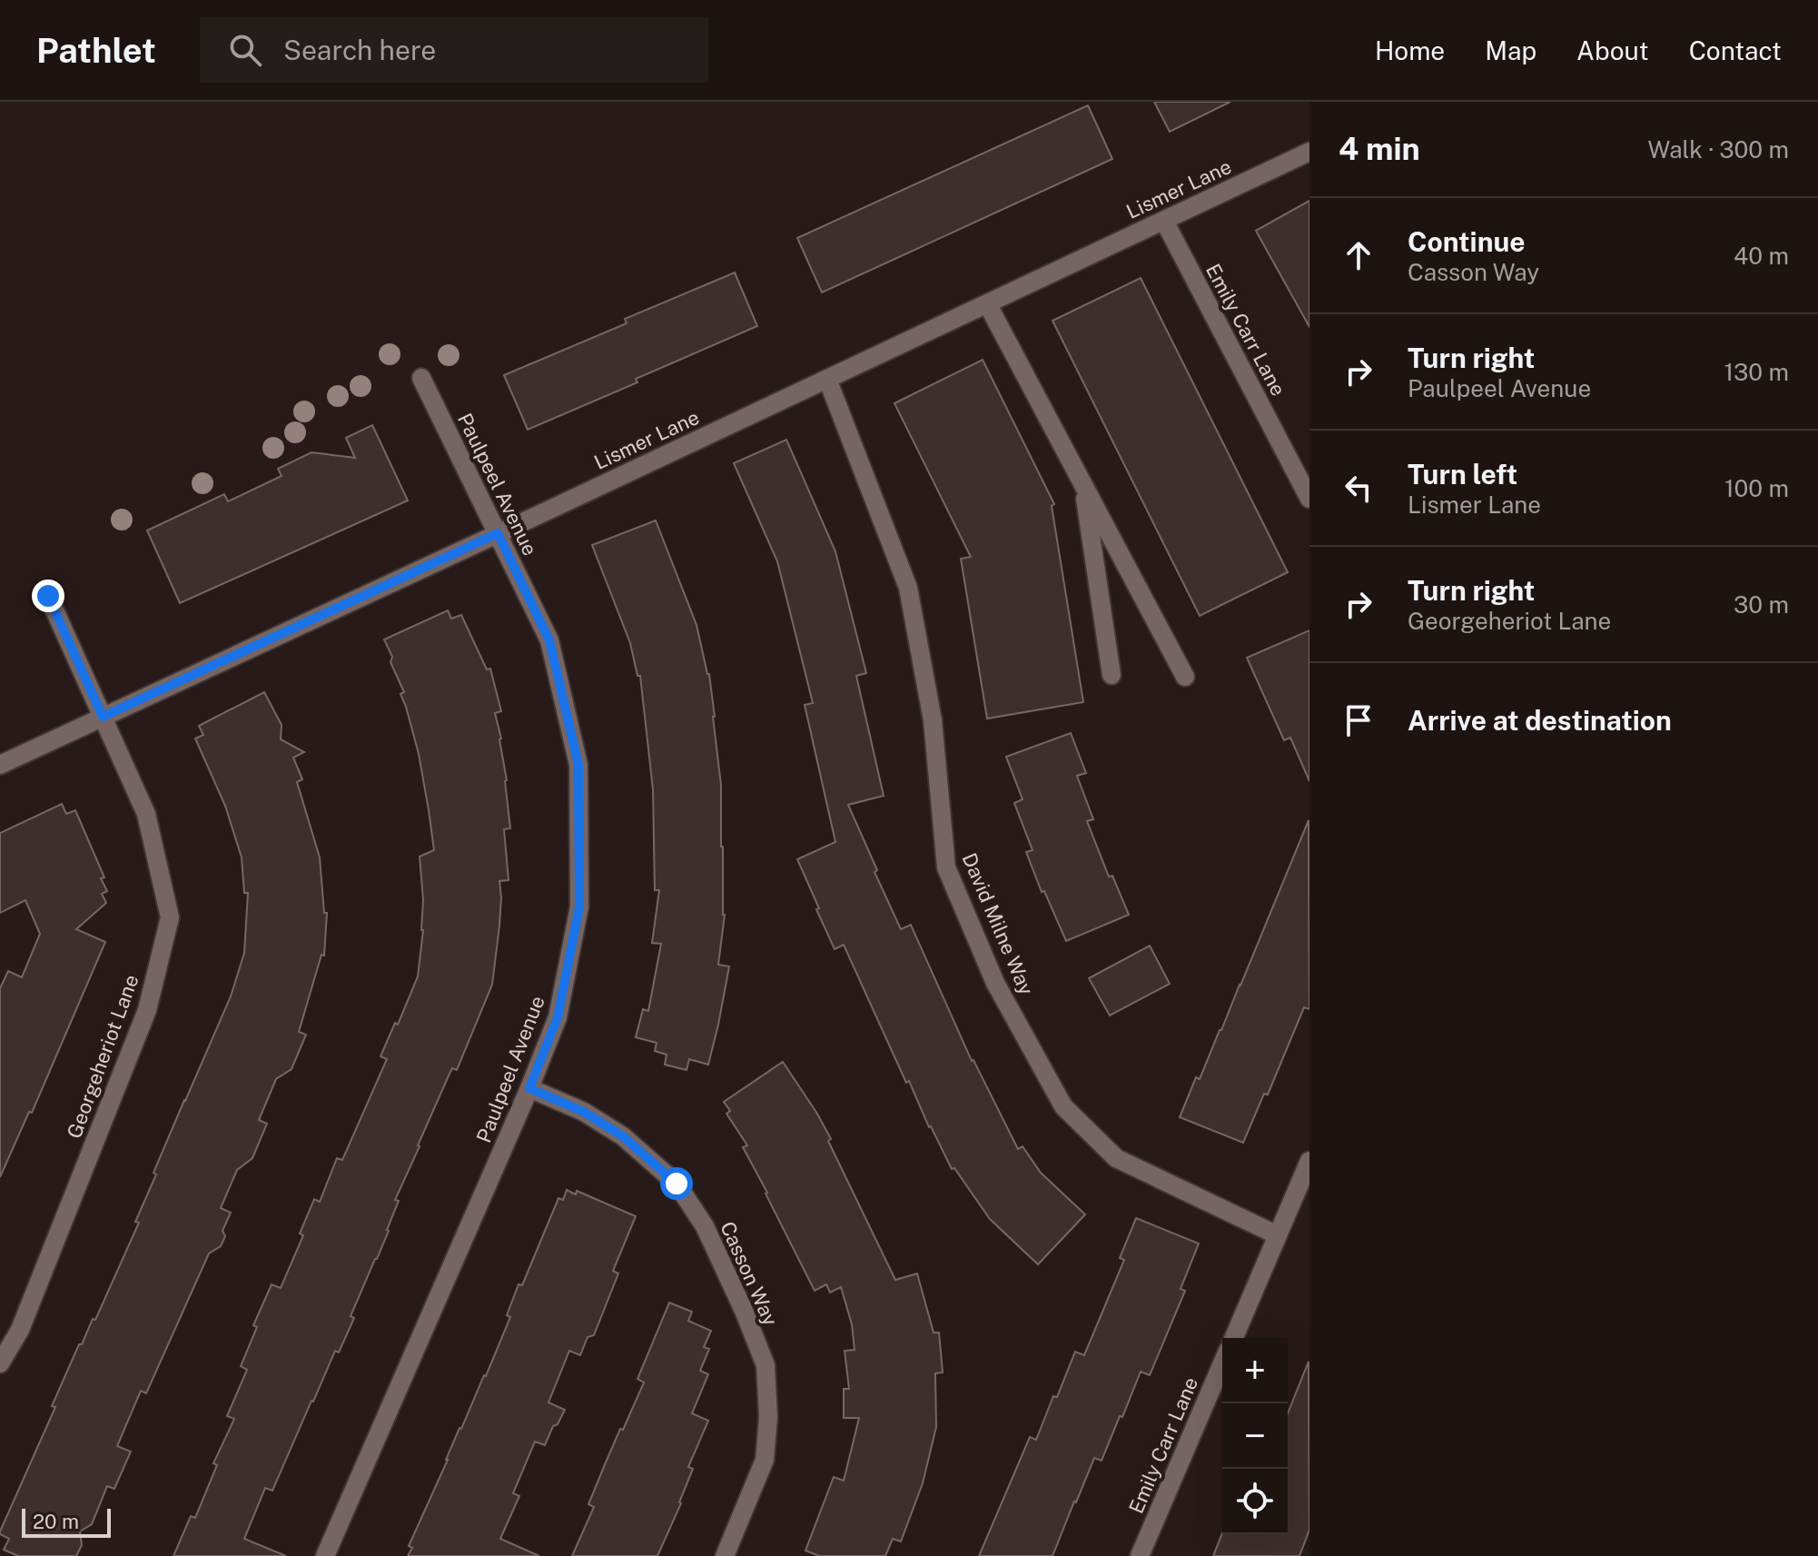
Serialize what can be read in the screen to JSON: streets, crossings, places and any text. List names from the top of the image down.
{
  "streets": {
    "street": [
      "Lismer Lane",
      "Emily Carr Lane",
      "Paulpeel Avenue",
      "David Milne Way",
      "Georgeheriot Lane",
      "Casson Way"
    ]
  },
  "crossings": [
    ["Lismer Lane", "Emily Carr Lane"],
    ["Lismer Lane", "Paulpeel Avenue"],
    ["Lismer Lane", "David Milne Way"],
    ["Lismer Lane", "Georgeheriot Lane"],
    ["Paulpeel Avenue", "Casson Way"]
  ],
  "scale_bar": "20 m",
  "page": {
    "header": "Pathlet",
    "search": "Search here",
    "nav": [
      "Home",
      "Map",
      "About",
      "Contact"
    ],
    "heading": ["4 min", "Walk · 300 m"],
    "list": [
      ["Continue", "Casson Way", "40 m"],
      ["Turn right", "Paulpeel Avenue", "130 m"],
      ["Turn left", "Lismer Lane", "100 m"],
      ["Turn right", "Georgeheriot Lane", "30 m"],
      "Arrive at destination"
    ],
    "map_buttons": ["+", "−"],
    "scale": "20 m"
  }
}
